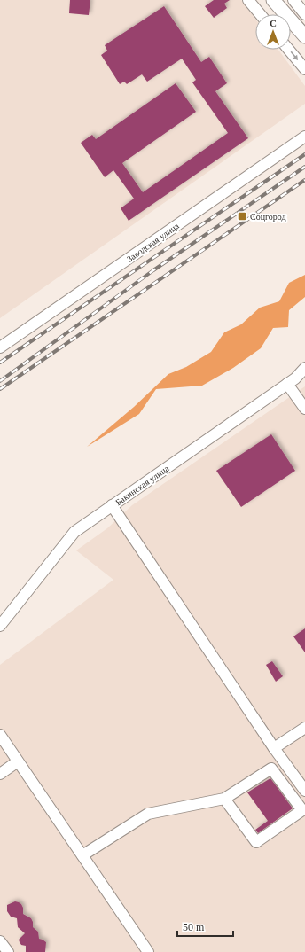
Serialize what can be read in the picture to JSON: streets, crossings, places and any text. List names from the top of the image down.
{
  "streets": {
    "street": ["Заводская улица", "Бакинская улица"]
  },
  "places": {
    "transit": ["Соцгород"]
  },
  "scale_bar": "50 m",
  "north": "top"
}
